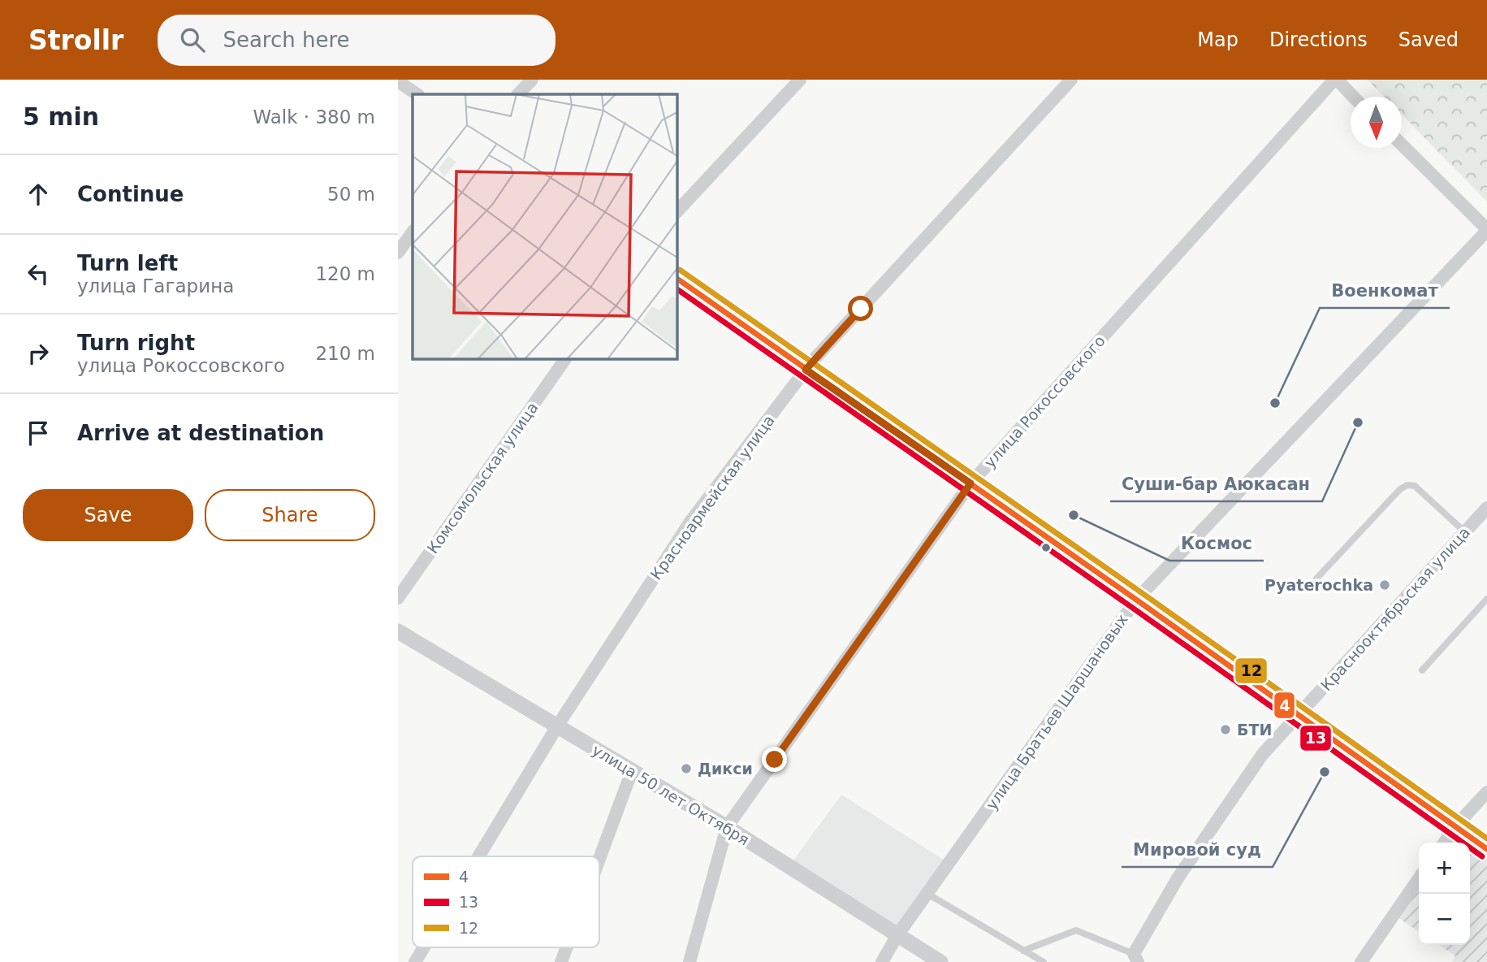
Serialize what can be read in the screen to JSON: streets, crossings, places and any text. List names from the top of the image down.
{
  "streets": {
    "street": [
      "улица Рокоссовского",
      "Комсомольская улица",
      "Красноармейская улица",
      "Краснооктябрьская улица",
      "улица Братьев Шаршановых",
      "улица 50 лет Октября"
    ]
  },
  "crossings": [
    ["улица Рокоссовского", "улица 50 лет Октября"],
    ["Красноармейская улица", "улица 50 лет Октября"],
    ["улица Братьев Шаршановых", "улица 50 лет Октября"]
  ],
  "places": [
    "Военкомат",
    "Суши-бар Аюкасан",
    "Космос",
    "Pyaterochka",
    "БТИ",
    "Дикси",
    "Мировой суд"
  ],
  "lines": ["transit line 12", "transit line 4", "transit line 13"],
  "legend": ["4", "13", "12"],
  "north": "bottom",
  "page": {
    "header": "Strollr",
    "search": "Search here",
    "nav": ["Map", "Directions", "Saved"],
    "heading": ["5 min", "Walk · 380 m"],
    "list": [
      ["Continue", "50 m"],
      ["Turn left", "улица Гагарина", "120 m"],
      ["Turn right", "улица Рокоссовского", "210 m"],
      "Arrive at destination"
    ],
    "buttons": ["Save", "Share"],
    "map_buttons": ["+", "−"]
  }
}
